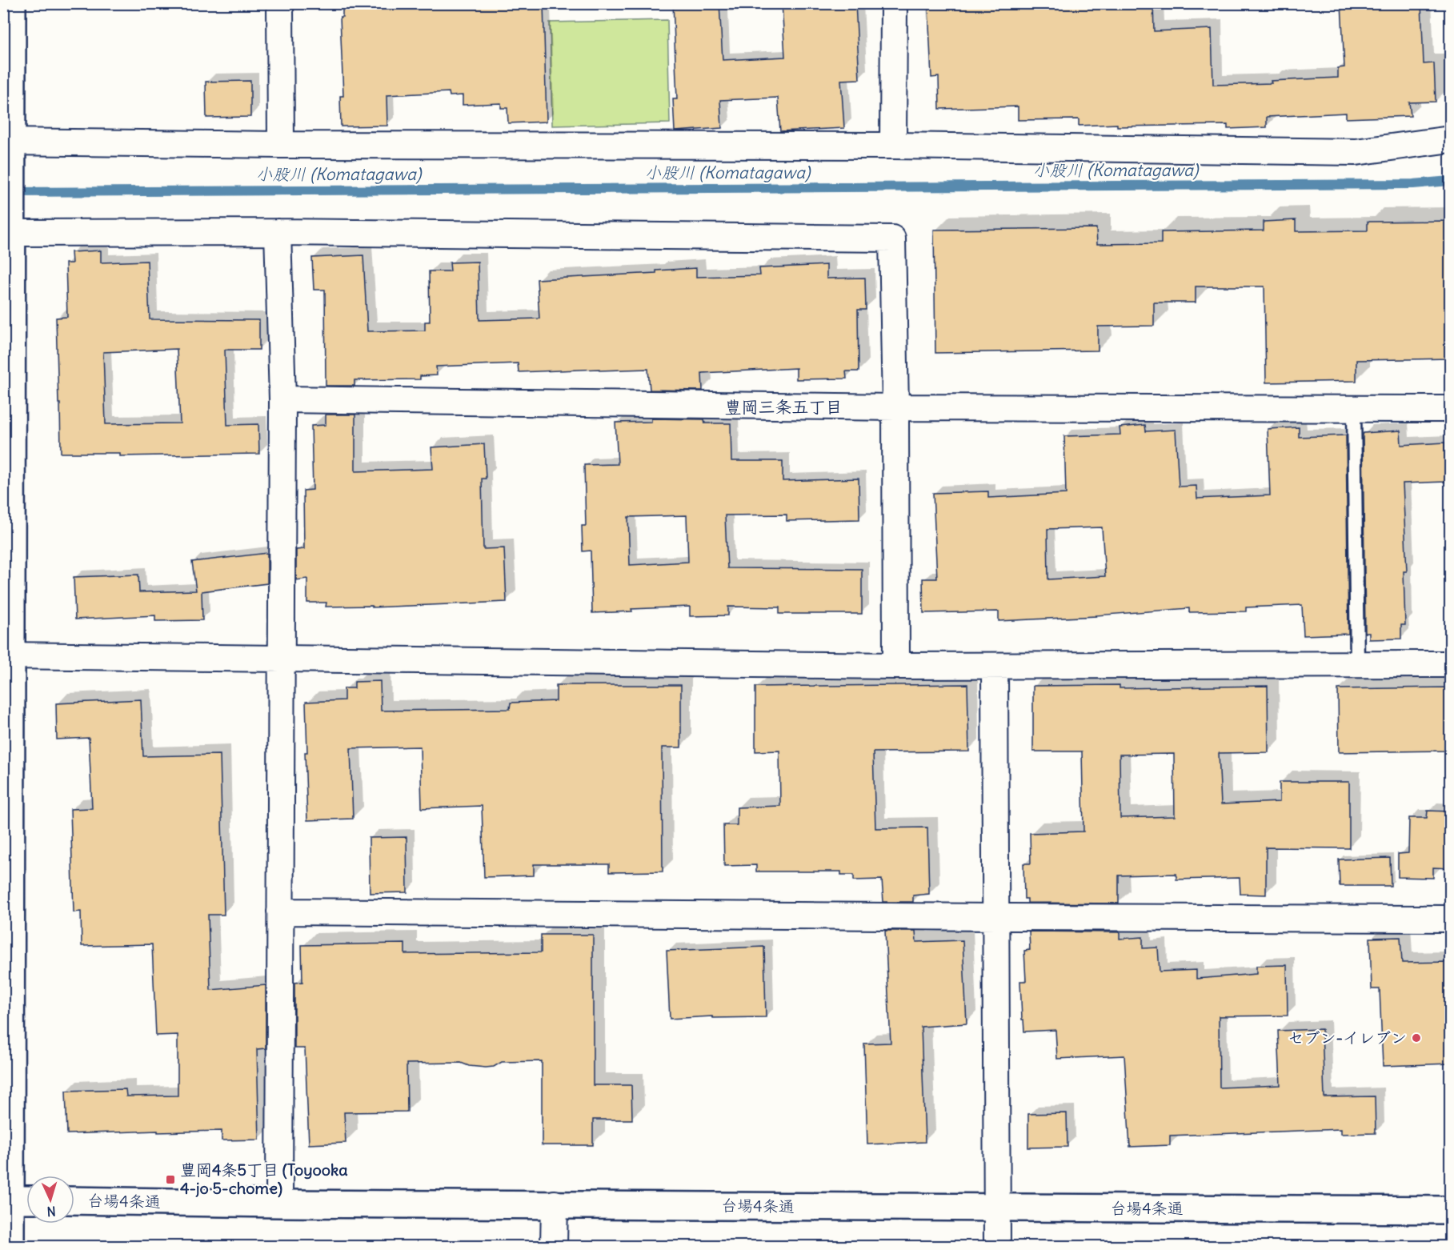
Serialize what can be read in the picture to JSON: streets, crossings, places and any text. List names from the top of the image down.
{
  "streets": {
    "street": ["台場4条通"]
  },
  "districts": ["豊岡三条五丁目"],
  "water": ["小股川 (Komatagawa)"],
  "places": {
    "other": ["セブン-イレブン"],
    "transit": ["豊岡4条5丁目 (Toyooka 4-jo 5-chome)"]
  },
  "north": "bottom"
}
